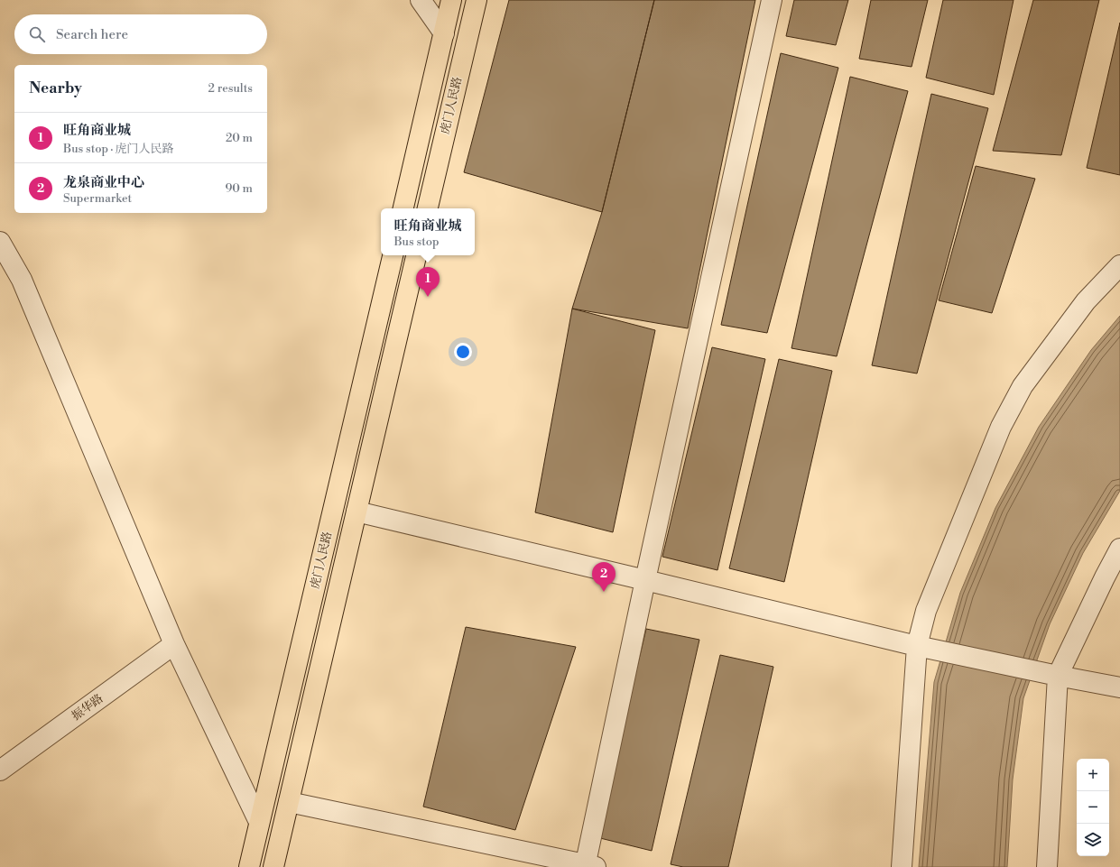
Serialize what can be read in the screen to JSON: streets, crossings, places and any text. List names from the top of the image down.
{
  "streets": {
    "main road": ["虎门人民路"],
    "street": ["振华路"]
  },
  "page": {
    "search": "Search here",
    "heading": ["Nearby", "2 results"],
    "list": [
      {
        "mark": "1",
        "name": "旺角商业城",
        "note": "Bus stop · 虎门人民路",
        "value": "20 m"
      },
      {
        "mark": "2",
        "name": "龙泉商业中心",
        "note": "Supermarket",
        "value": "90 m"
      }
    ],
    "popup": ["旺角商业城", "Bus stop"],
    "pins": ["1", "2"],
    "map_buttons": ["+", "−"]
  }
}
